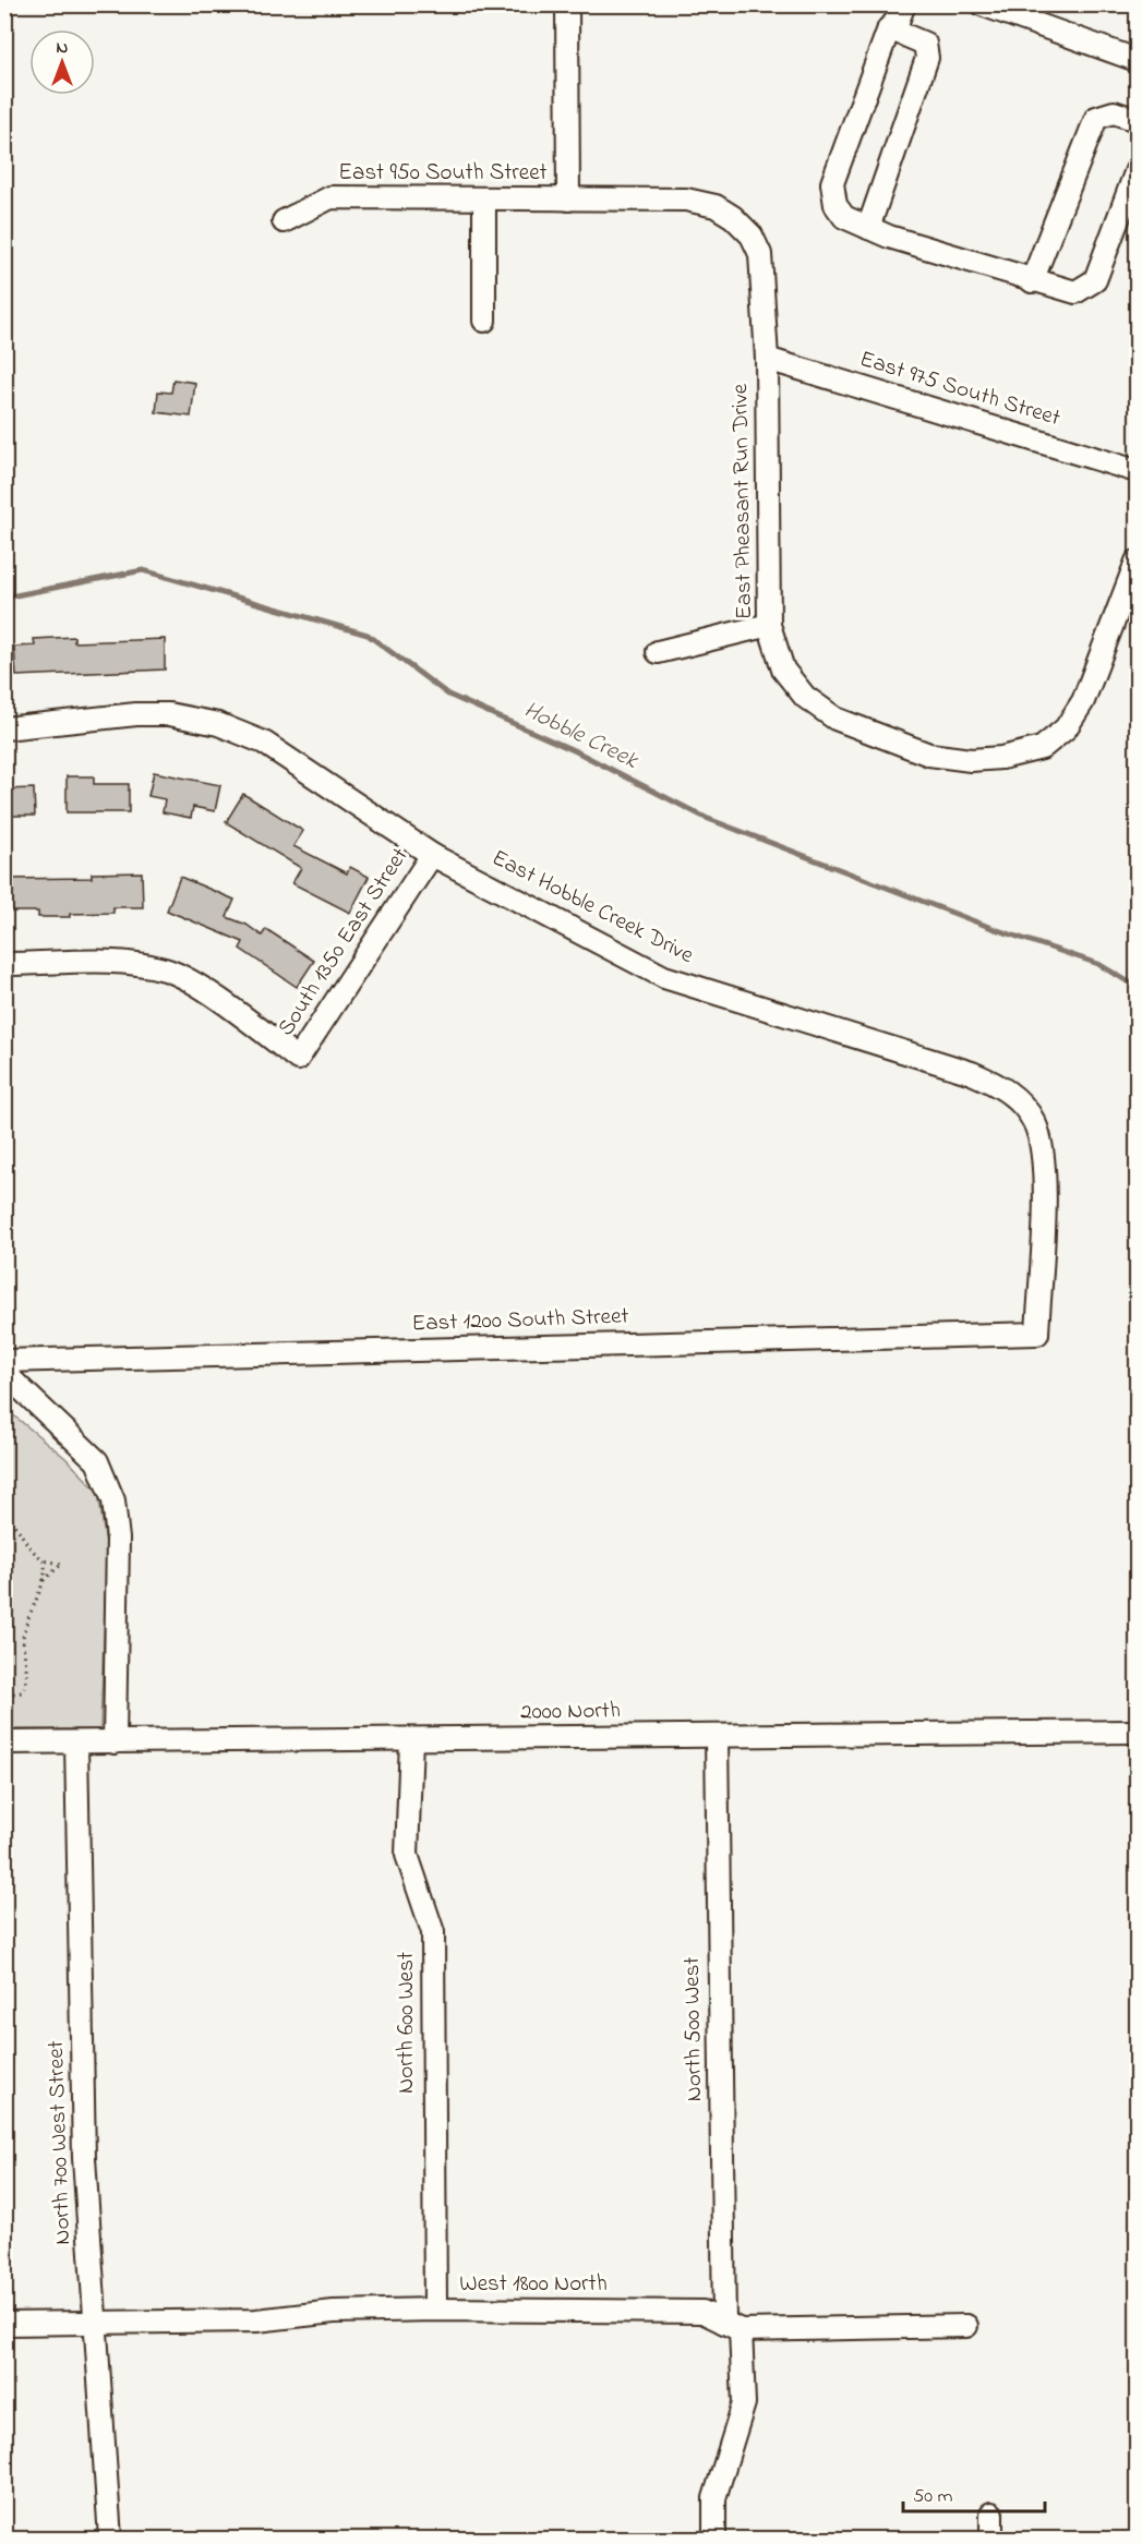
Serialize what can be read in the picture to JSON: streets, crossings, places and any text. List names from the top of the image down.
{
  "streets": {
    "street": [
      "East 950 South Street",
      "East 975 South Street",
      "East Pheasant Run Drive",
      "East Hobble Creek Drive",
      "South 1350 East Street",
      "East 1200 South Street",
      "2000 North",
      "North 600 West",
      "North 500 West",
      "North 700 West Street",
      "West 1800 North"
    ]
  },
  "crossings": [
    ["East 950 South Street", "East 975 South Street"],
    ["East 950 South Street", "East Pheasant Run Drive"],
    ["East 975 South Street", "East Pheasant Run Drive"],
    ["East Hobble Creek Drive", "South 1350 East Street"],
    ["East Hobble Creek Drive", "East 1200 South Street"],
    ["2000 North", "North 600 West"],
    ["2000 North", "North 500 West"],
    ["2000 North", "North 700 West Street"],
    ["North 600 West", "West 1800 North"],
    ["North 500 West", "West 1800 North"],
    ["North 700 West Street", "West 1800 North"]
  ],
  "water": ["Hobble Creek"],
  "scale_bar": "50 m",
  "north": "top"
}
